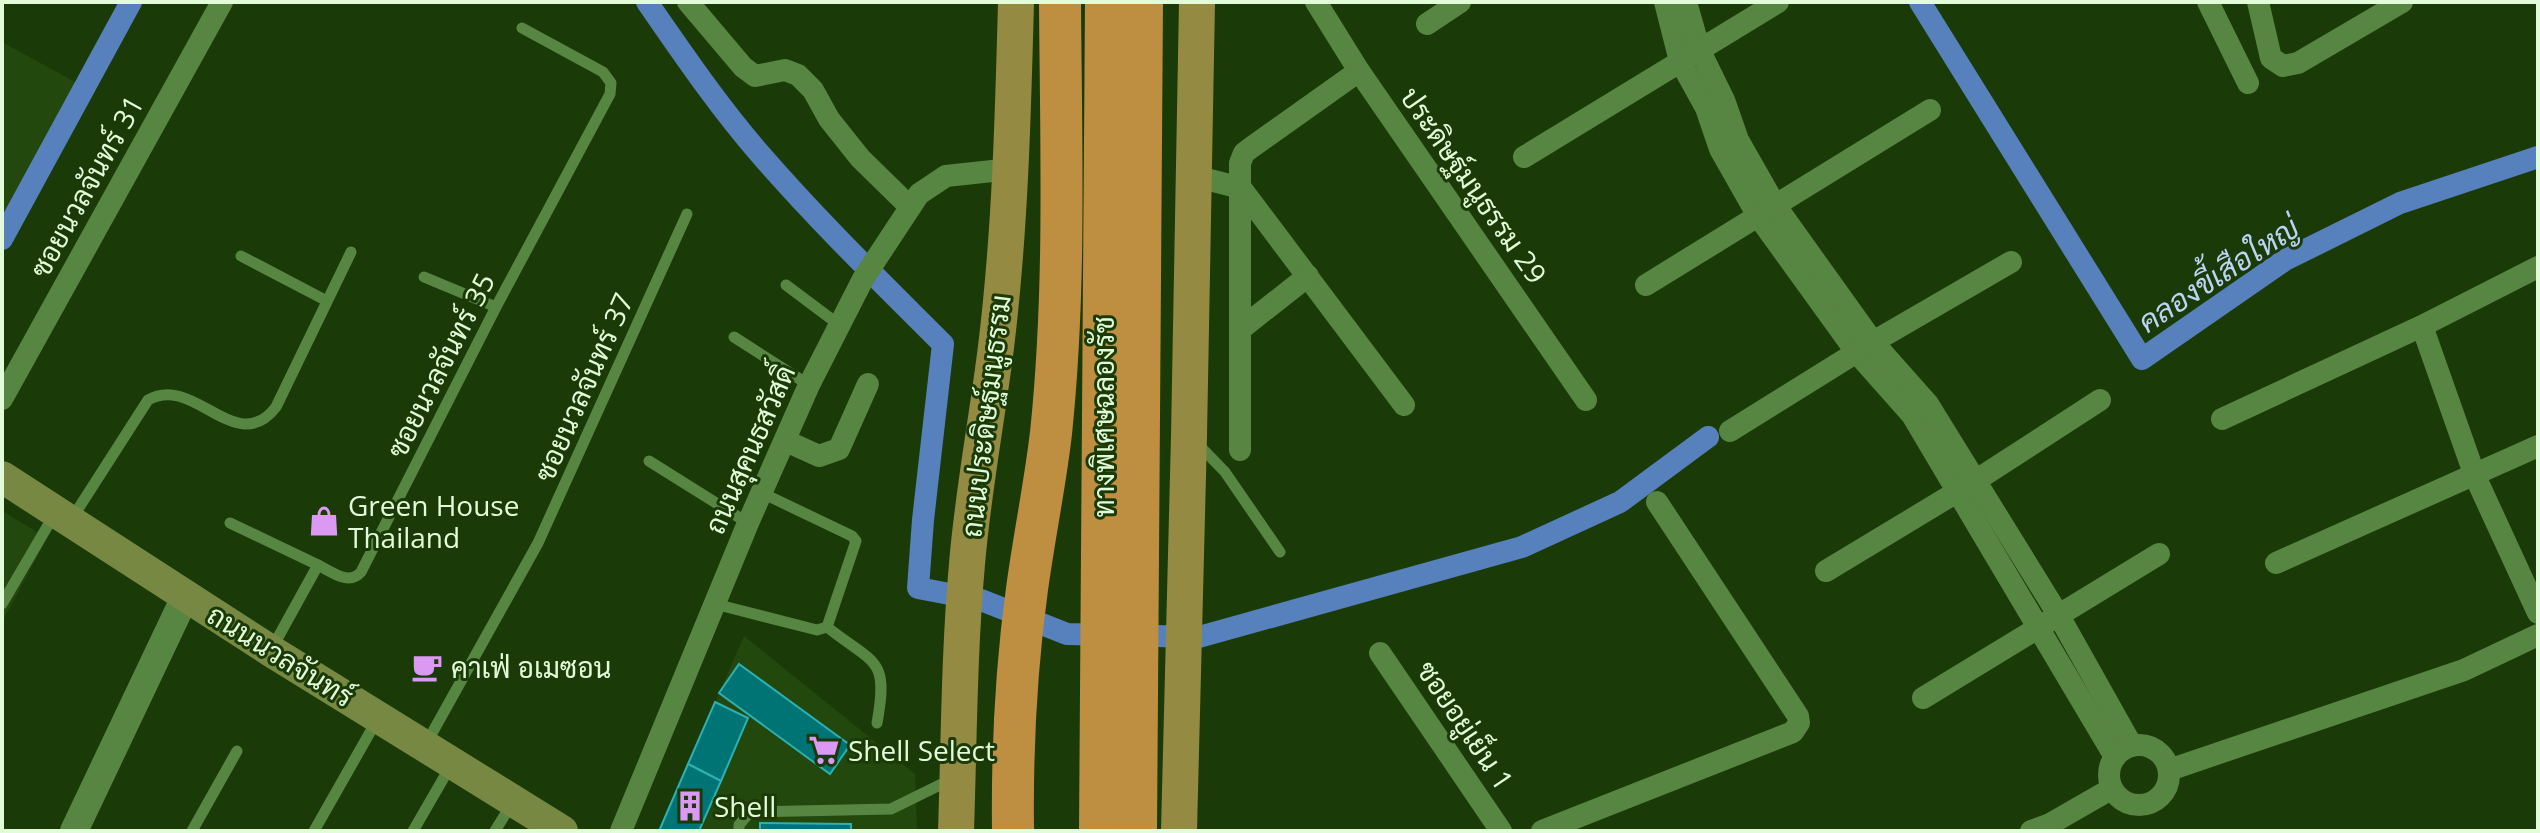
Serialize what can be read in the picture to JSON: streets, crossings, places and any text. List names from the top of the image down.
{
  "streets": {
    "highway": ["ทางพิเศษฉลองรัช"],
    "main road": ["ถนนประดิษฐ์มนูธรรม", "ถนนนวลจันทร์"],
    "street": [
      "ประดิษฐ์มนูธรรม 29",
      "ซอยนวลจันทร์ 31",
      "ถนนสุคนธสวัสดิ์",
      "ซอยอยู่เย็น 1"
    ],
    "lane": ["ซอยนวลจันทร์ 35", "ซอยนวลจันทร์ 37"]
  },
  "crossings": [
    ["ซอยนวลจันทร์ 37", "ถนนนวลจันทร์"],
    ["ถนนประดิษฐ์มนูธรรม", "ถนนสุคนธสวัสดิ์"]
  ],
  "water": ["คลองขี้เสือใหญ่"],
  "places": {
    "shop": ["Green House Thailand"],
    "cafe": ["คาเฟ่ อเมซอน"],
    "supermarket": ["Shell Select"],
    "building": ["Shell"]
  }
}
